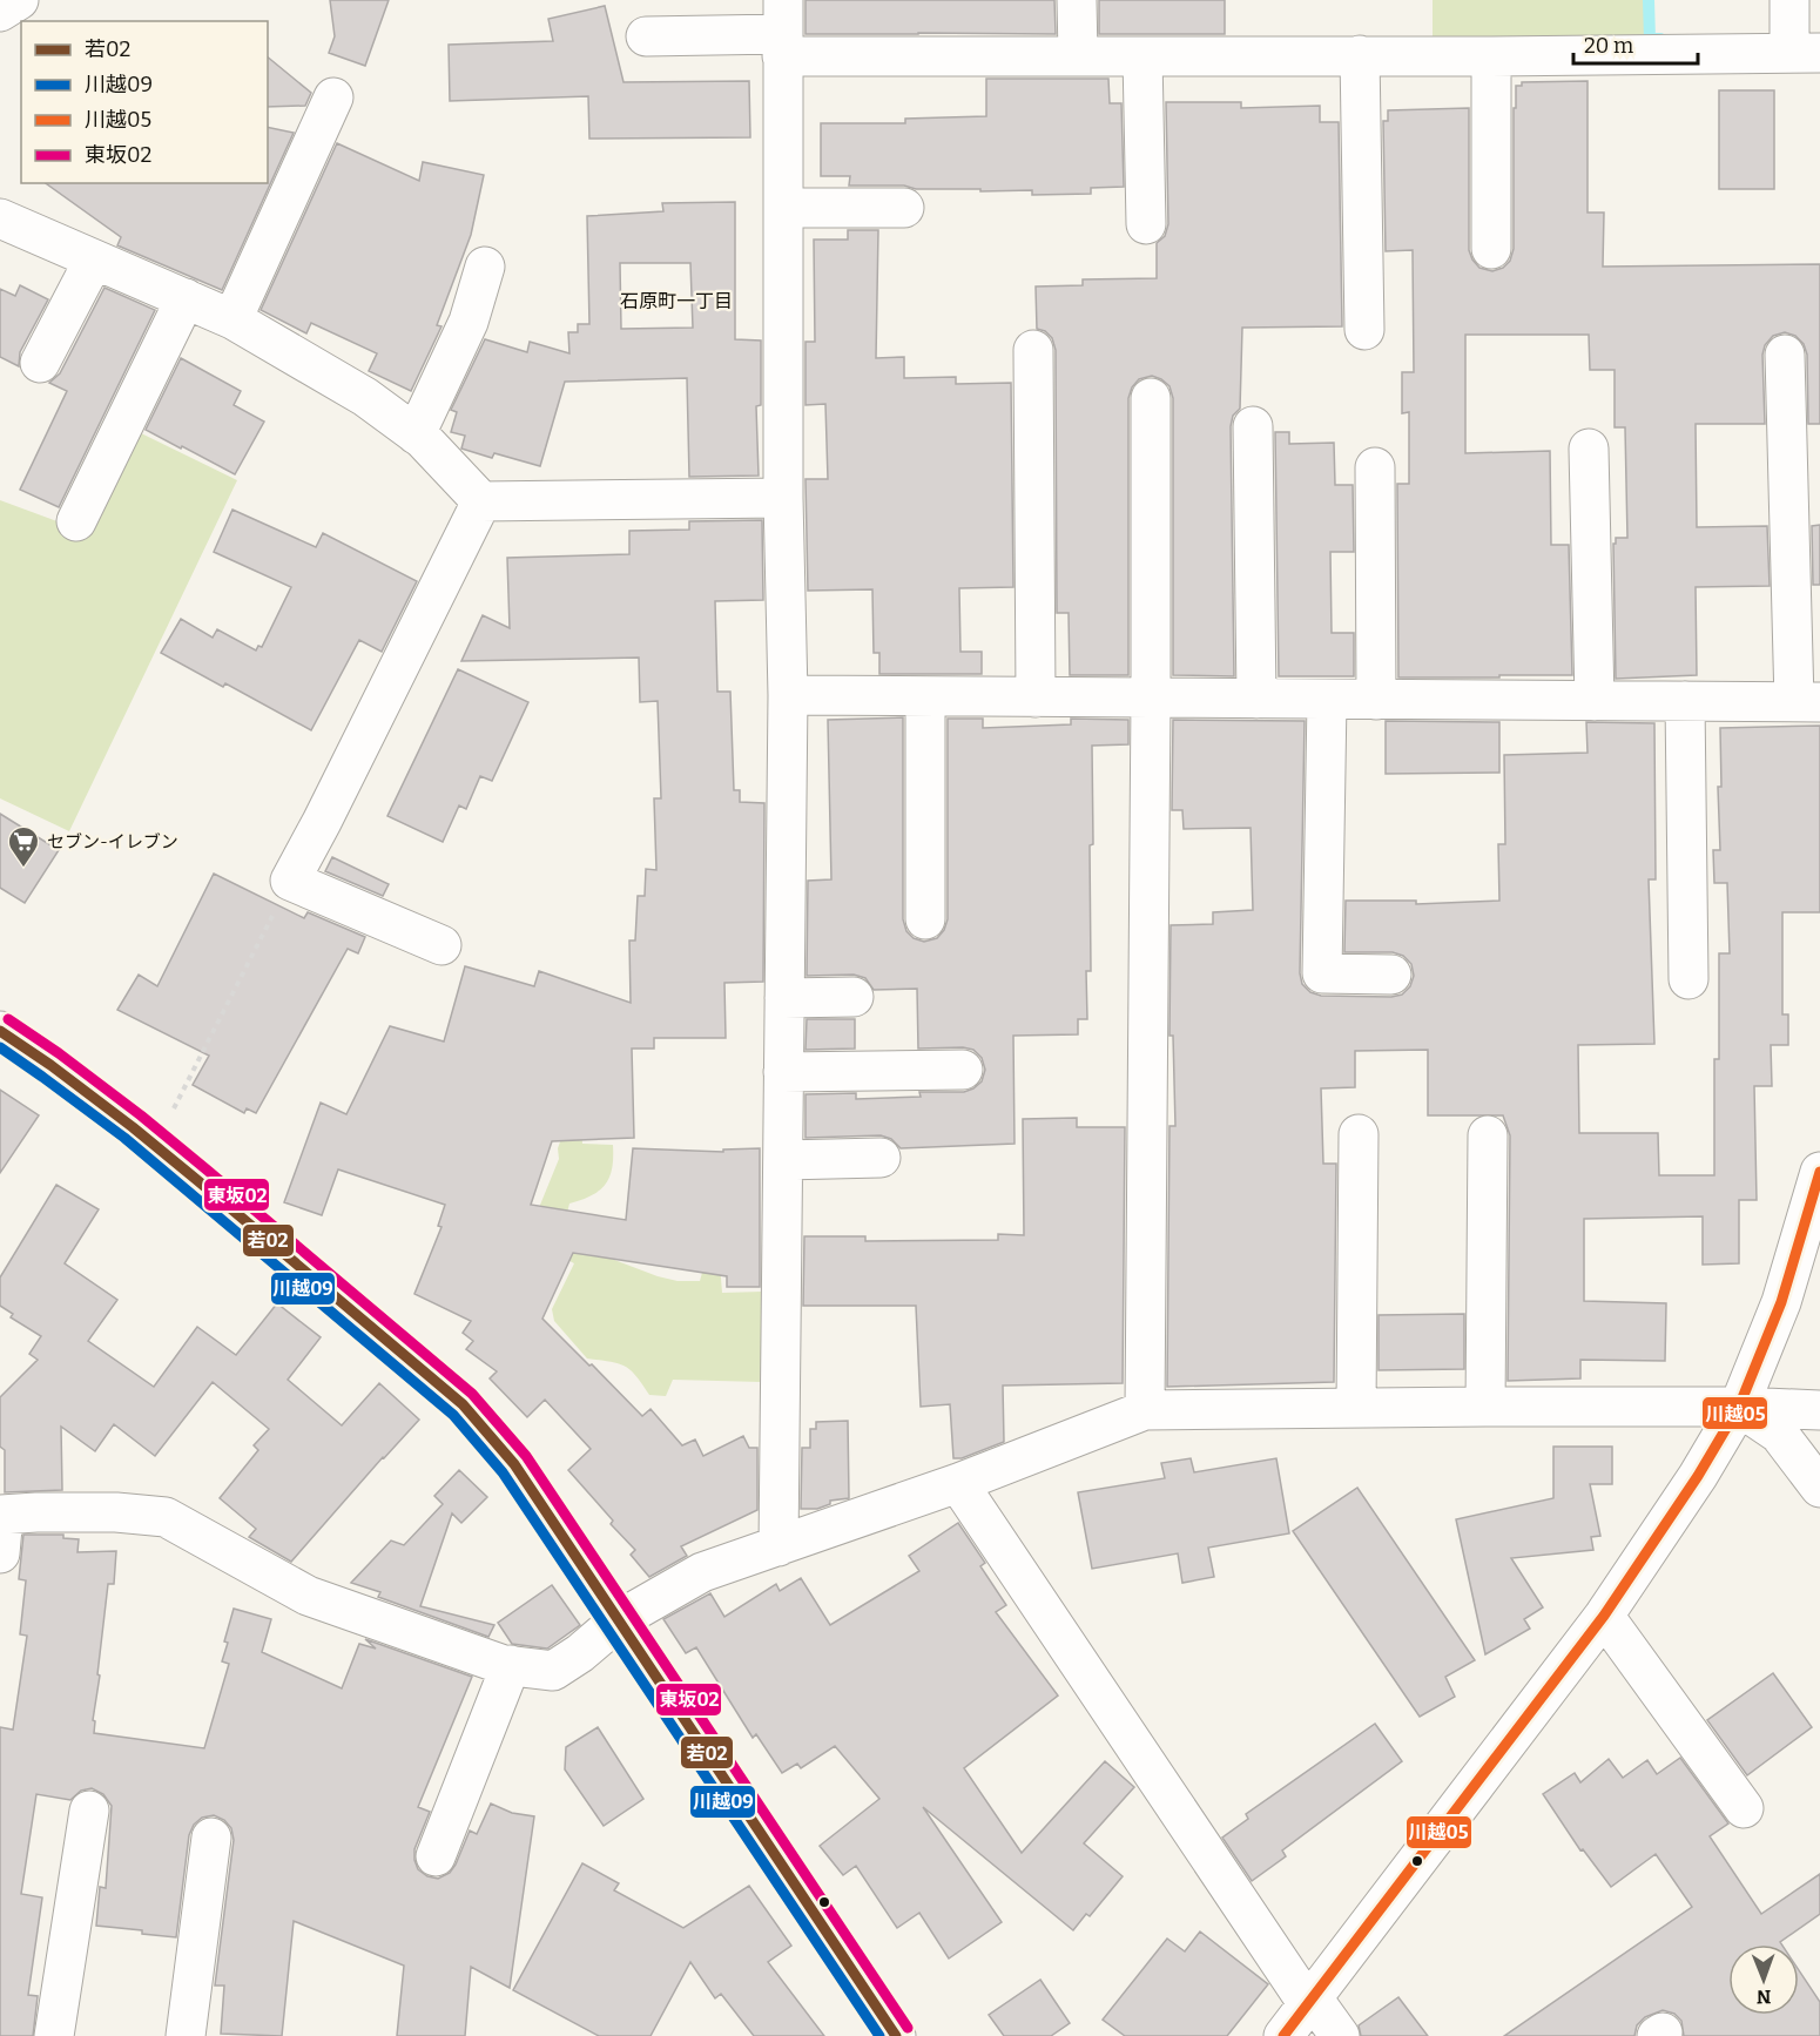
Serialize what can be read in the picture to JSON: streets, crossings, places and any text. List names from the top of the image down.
{
  "districts": ["石原町一丁目"],
  "places": {
    "supermarket": ["セブン-イレブン"]
  },
  "lines": [
    "transit line 東坂02",
    "transit line 若02",
    "transit line 川越09",
    "transit line 川越05"
  ],
  "legend": [
    "若02",
    "川越09",
    "川越05",
    "東坂02"
  ],
  "scale_bar": "20 m",
  "north": "bottom"
}
